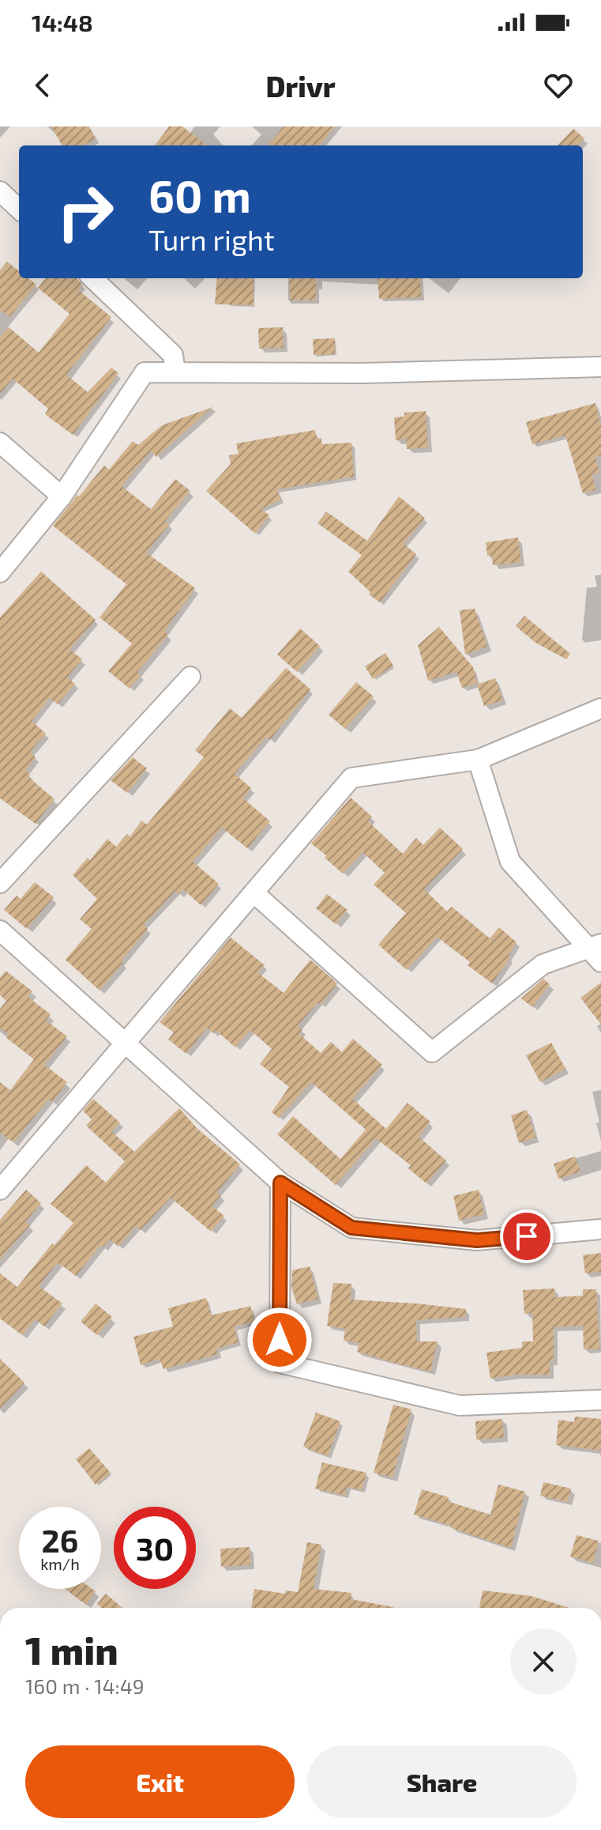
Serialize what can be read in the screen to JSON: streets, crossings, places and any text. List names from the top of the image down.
{
  "page": {
    "status": "14:48",
    "header": "Drivr",
    "turn": ["60 m", "Turn right"],
    "speed": "26 km/h",
    "limit": "30",
    "heading": ["1 min", "160 m · 14:49"],
    "buttons": ["Exit", "Share"]
  }
}
